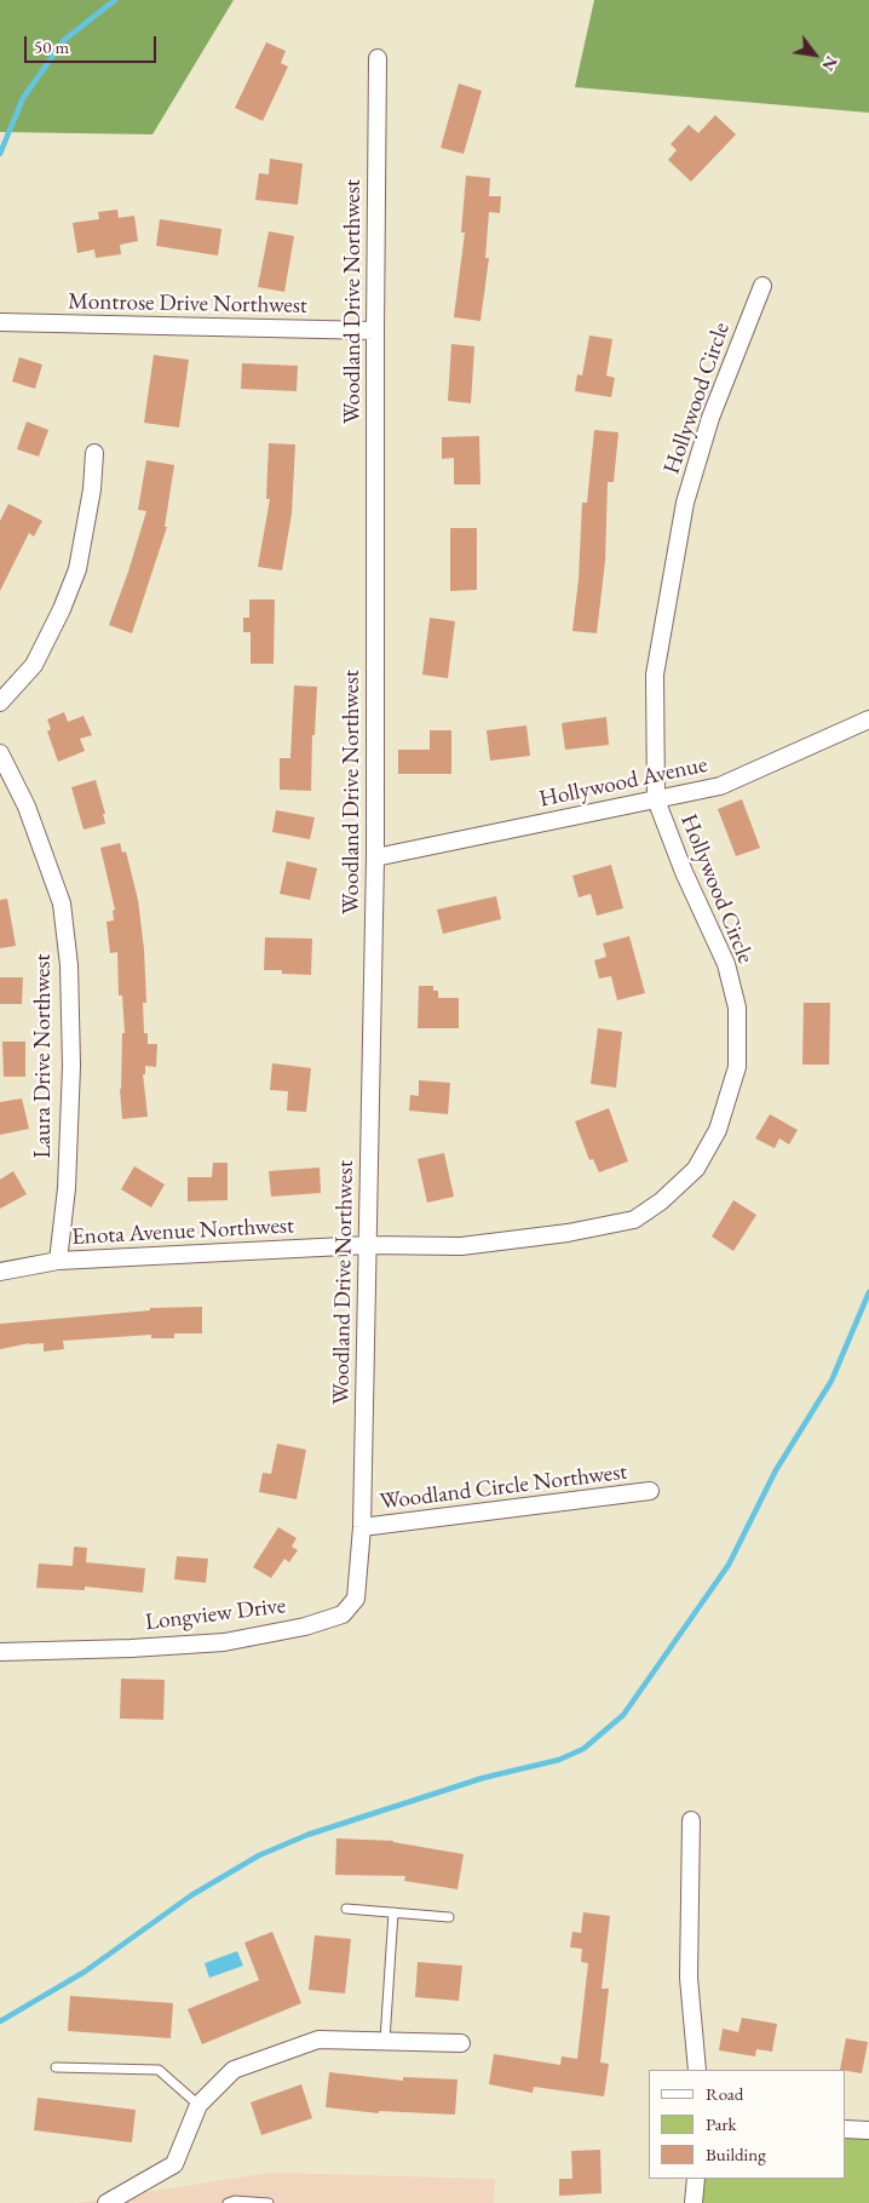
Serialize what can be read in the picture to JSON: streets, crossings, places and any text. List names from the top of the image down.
{
  "streets": {
    "street": [
      "Woodland Drive Northwest",
      "Montrose Drive Northwest",
      "Hollywood Circle",
      "Hollywood Avenue",
      "Laura Drive Northwest",
      "Enota Avenue Northwest",
      "Woodland Circle Northwest",
      "Longview Drive"
    ]
  },
  "crossings": [
    ["Woodland Drive Northwest", "Montrose Drive Northwest"],
    ["Woodland Drive Northwest", "Hollywood Circle"],
    ["Woodland Drive Northwest", "Hollywood Avenue"],
    ["Woodland Drive Northwest", "Enota Avenue Northwest"],
    ["Woodland Drive Northwest", "Woodland Circle Northwest"],
    ["Woodland Drive Northwest", "Longview Drive"],
    ["Hollywood Circle", "Hollywood Avenue"],
    ["Hollywood Circle", "Enota Avenue Northwest"],
    ["Laura Drive Northwest", "Enota Avenue Northwest"],
    ["Woodland Circle Northwest", "Longview Drive"]
  ],
  "legend": ["Road", "Park", "Building"],
  "scale_bar": "50 m",
  "north": "bottom right"
}
